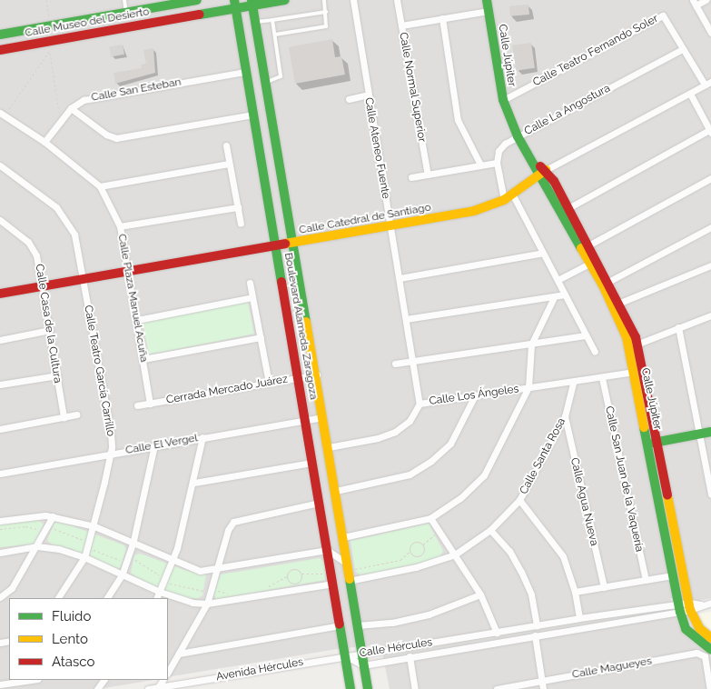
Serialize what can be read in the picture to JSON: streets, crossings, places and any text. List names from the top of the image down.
{
  "streets": {
    "street": [
      "Calle Museo del Desierto",
      "Calle Teatro Fernando Soler",
      "Calle Júpiter",
      "Calle Normal Superior",
      "Calle San Esteban",
      "Calle La Angostura",
      "Calle Ateneo Fuente",
      "Calle Catedral de Santiago",
      "Calle Plaza Manuel Acuña",
      "Calle Casa de la Cultura",
      "Boulevard Alameda Zaragoza",
      "Calle Teatro García Carrillo",
      "Cerrada Mercado Juárez",
      "Calle Los Ángeles",
      "Calle El Vergel",
      "Calle Santa Rosa",
      "Calle San Juan de la Vaquería",
      "Calle Agua Nueva",
      "Calle Hércules",
      "Calle Magueyes",
      "Avenida Hércules"
    ]
  },
  "crossings": [
    ["Calle Museo del Desierto", "Boulevard Alameda Zaragoza"],
    ["Calle Teatro Fernando Soler", "Calle Júpiter"],
    ["Calle Teatro Fernando Soler", "Calle La Angostura"],
    ["Calle Júpiter", "Calle La Angostura"],
    ["Calle Júpiter", "Calle Catedral de Santiago"],
    ["Calle Júpiter", "Calle Los Ángeles"],
    ["Calle Júpiter", "Calle Hércules"],
    ["Calle Júpiter", "Calle Magueyes"],
    ["Calle San Esteban", "Calle Plaza Manuel Acuña"],
    ["Calle San Esteban", "Boulevard Alameda Zaragoza"],
    ["Calle Ateneo Fuente", "Calle Catedral de Santiago"],
    ["Calle Ateneo Fuente", "Calle Los Ángeles"],
    ["Calle Catedral de Santiago", "Calle Plaza Manuel Acuña"],
    ["Calle Catedral de Santiago", "Calle Casa de la Cultura"],
    ["Calle Catedral de Santiago", "Boulevard Alameda Zaragoza"],
    ["Calle Catedral de Santiago", "Calle Teatro García Carrillo"],
    ["Calle Plaza Manuel Acuña", "Cerrada Mercado Juárez"],
    ["Boulevard Alameda Zaragoza", "Cerrada Mercado Juárez"],
    ["Boulevard Alameda Zaragoza", "Calle Los Ángeles"],
    ["Boulevard Alameda Zaragoza", "Calle El Vergel"],
    ["Boulevard Alameda Zaragoza", "Calle Santa Rosa"],
    ["Boulevard Alameda Zaragoza", "Calle Hércules"],
    ["Boulevard Alameda Zaragoza", "Avenida Hércules"],
    ["Calle Teatro García Carrillo", "Calle El Vergel"],
    ["Calle Los Ángeles", "Calle Santa Rosa"],
    ["Calle Los Ángeles", "Calle San Juan de la Vaquería"],
    ["Calle Santa Rosa", "Calle Agua Nueva"],
    ["Calle Hércules", "Avenida Hércules"]
  ],
  "legend": ["Fluido", "Lento", "Atasco"]
}
